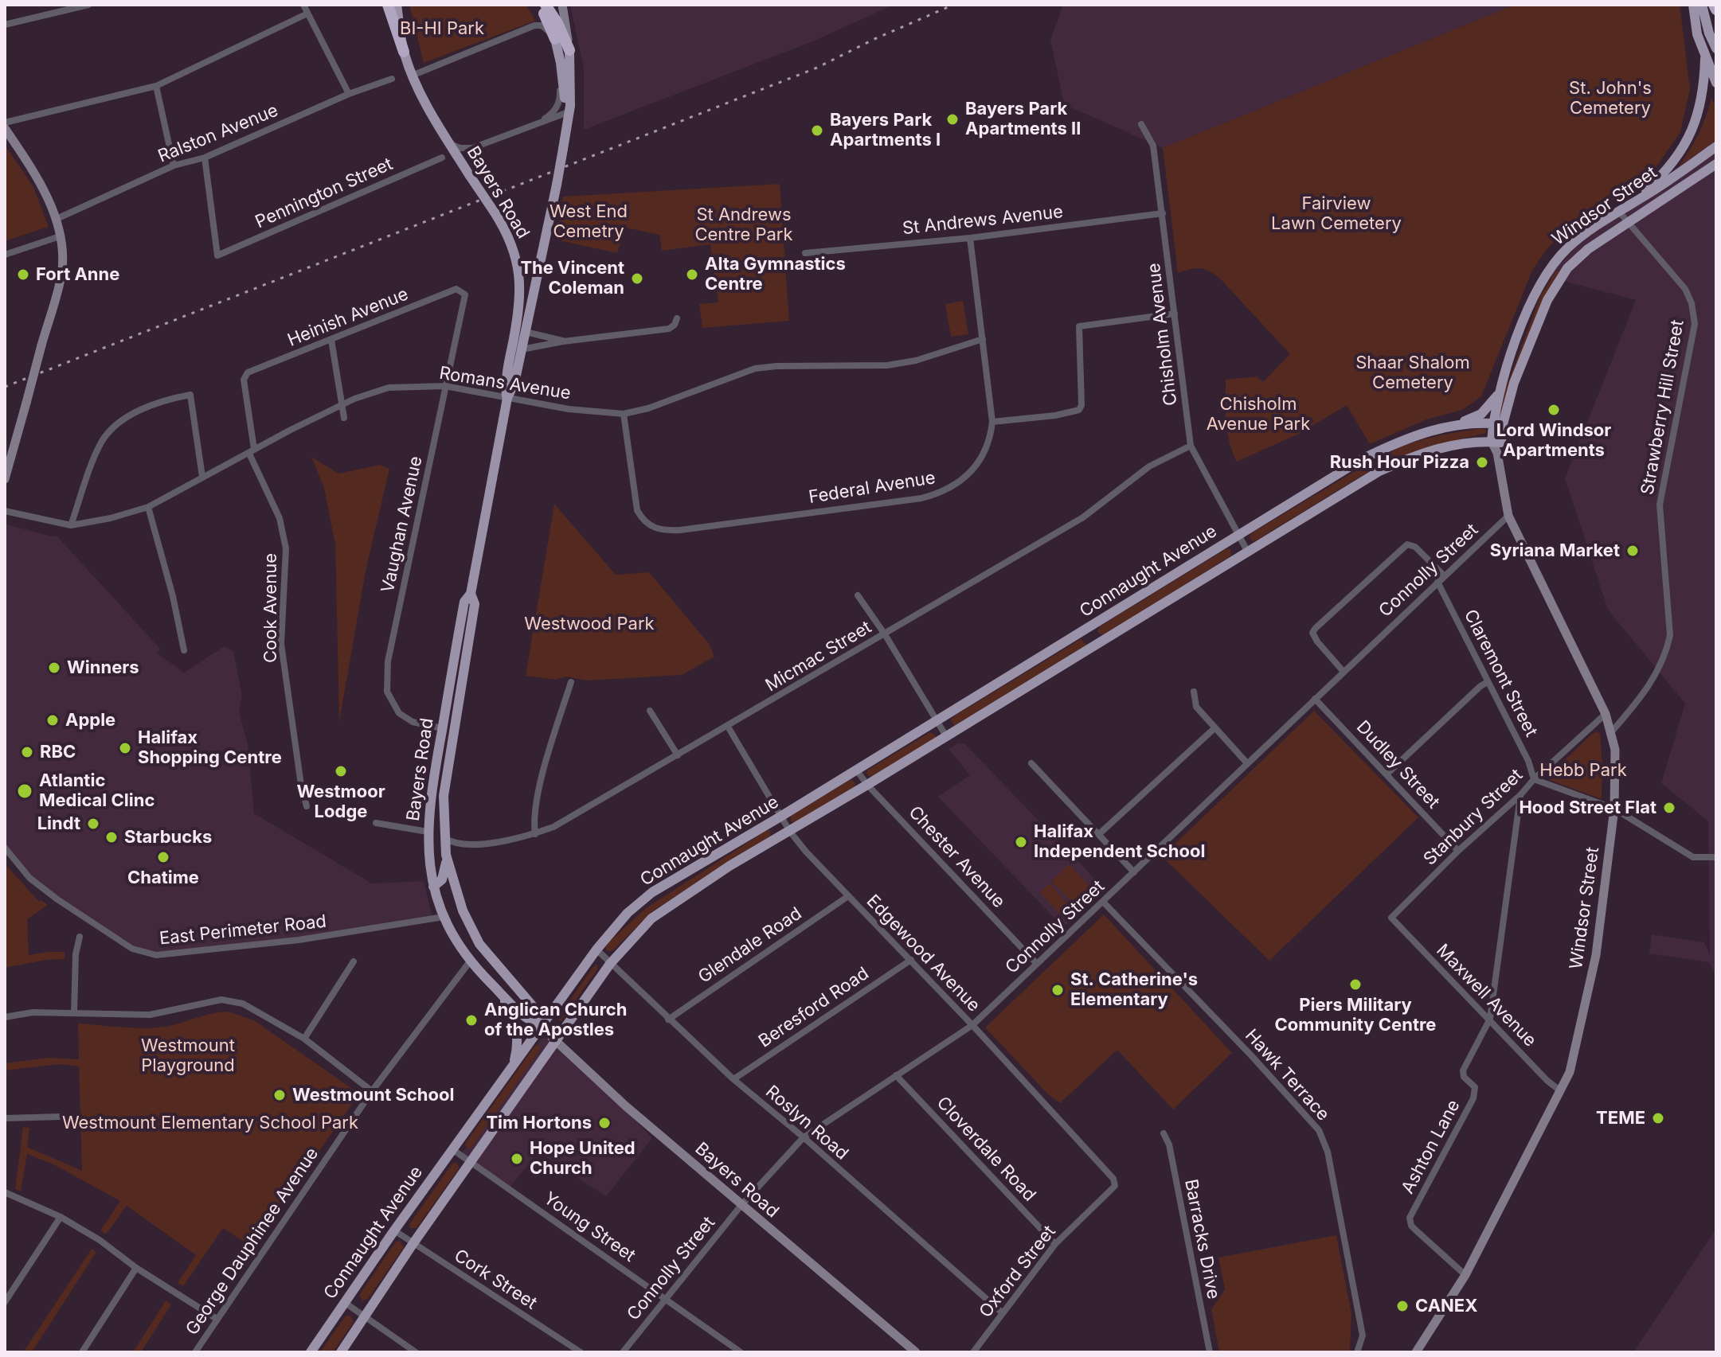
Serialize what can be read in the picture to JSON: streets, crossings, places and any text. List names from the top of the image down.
{
  "streets": {
    "main road": ["Bayers Road", "Windsor Street", "Connaught Avenue"],
    "street": [
      "Ralston Avenue",
      "Pennington Street",
      "St Andrews Avenue",
      "Heinish Avenue",
      "Chisholm Avenue",
      "Romans Avenue",
      "Strawberry Hill Street",
      "Federal Avenue",
      "Vaughan Avenue",
      "Connolly Street",
      "Cook Avenue",
      "Micmac Street",
      "Claremont Street",
      "Dudley Street",
      "Stanbury Street",
      "Chester Avenue",
      "East Perimeter Road",
      "Glendale Road",
      "Edgewood Avenue",
      "Maxwell Avenue",
      "Beresford Road",
      "Hawk Terrace",
      "Roslyn Road",
      "Ashton Lane",
      "Cloverdale Road",
      "Young Street",
      "Barracks Drive",
      "George Dauphinee Avenue",
      "Oxford Street",
      "Cork Street"
    ]
  },
  "crossings": [
    ["Ralston Avenue", "Pennington Street"],
    ["Bayers Road", "Romans Avenue"],
    ["Bayers Road", "Vaughan Avenue"],
    ["Bayers Road", "Connolly Street"],
    ["Bayers Road", "Connaught Avenue"],
    ["Bayers Road", "Micmac Street"],
    ["Bayers Road", "East Perimeter Road"],
    ["Bayers Road", "George Dauphinee Avenue"],
    ["Windsor Street", "Strawberry Hill Street"],
    ["Windsor Street", "Connolly Street"],
    ["Windsor Street", "Connaught Avenue"],
    ["Windsor Street", "Stanbury Street"],
    ["Windsor Street", "Maxwell Avenue"],
    ["Windsor Street", "Ashton Lane"],
    ["St Andrews Avenue", "Chisholm Avenue"],
    ["St Andrews Avenue", "Federal Avenue"],
    ["Heinish Avenue", "Vaughan Avenue"],
    ["Heinish Avenue", "Cook Avenue"],
    ["Chisholm Avenue", "Connaught Avenue"],
    ["Chisholm Avenue", "Micmac Street"],
    ["Romans Avenue", "Federal Avenue"],
    ["Romans Avenue", "Vaughan Avenue"],
    ["Romans Avenue", "Cook Avenue"],
    ["Connolly Street", "Claremont Street"],
    ["Connolly Street", "Dudley Street"],
    ["Connolly Street", "Chester Avenue"],
    ["Connolly Street", "Edgewood Avenue"],
    ["Connolly Street", "Hawk Terrace"],
    ["Connolly Street", "Roslyn Road"],
    ["Connolly Street", "Cloverdale Road"],
    ["Connolly Street", "Young Street"],
    ["Connaught Avenue", "Chester Avenue"],
    ["Connaught Avenue", "Edgewood Avenue"],
    ["Connaught Avenue", "Roslyn Road"],
    ["Connaught Avenue", "Young Street"],
    ["Connaught Avenue", "Cork Street"],
    ["Micmac Street", "Edgewood Avenue"],
    ["Claremont Street", "Stanbury Street"],
    ["Dudley Street", "Stanbury Street"],
    ["Stanbury Street", "Maxwell Avenue"],
    ["Glendale Road", "Edgewood Avenue"],
    ["Glendale Road", "Roslyn Road"],
    ["Edgewood Avenue", "Beresford Road"],
    ["Edgewood Avenue", "Oxford Street"],
    ["Maxwell Avenue", "Ashton Lane"],
    ["Beresford Road", "Roslyn Road"],
    ["Roslyn Road", "Oxford Street"],
    ["Cloverdale Road", "Oxford Street"]
  ],
  "parks": [
    "BI-HI Park",
    "St. John's Cemetery",
    "Fairview Lawn Cemetery",
    "West End Cemetry",
    "St Andrews Centre Park",
    "Shaar Shalom Cemetery",
    "Chisholm Avenue Park",
    "Westwood Park",
    "Hebb Park",
    "Westmount Playground",
    "Westmount Elementary School Park"
  ],
  "places": [
    "Bayers Park Apartments II",
    "Bayers Park Apartments I",
    "Fort Anne",
    "Alta Gymnastics Centre",
    "The Vincent Coleman",
    "Lord Windsor Apartments",
    "Rush Hour Pizza",
    "Syriana Market",
    "Winners",
    "Apple",
    "Halifax Shopping Centre",
    "RBC",
    "Westmoor Lodge",
    "Atlantic Medical Clinc",
    "Hood Street Flat",
    "Lindt",
    "Starbucks",
    "Halifax Independent School",
    "Chatime",
    "Piers Military Community Centre",
    "St. Catherine's Elementary",
    "Anglican Church of the Apostles",
    "Westmount School",
    "TEME",
    "Tim Hortons",
    "Hope United Church",
    "CANEX"
  ]
}
